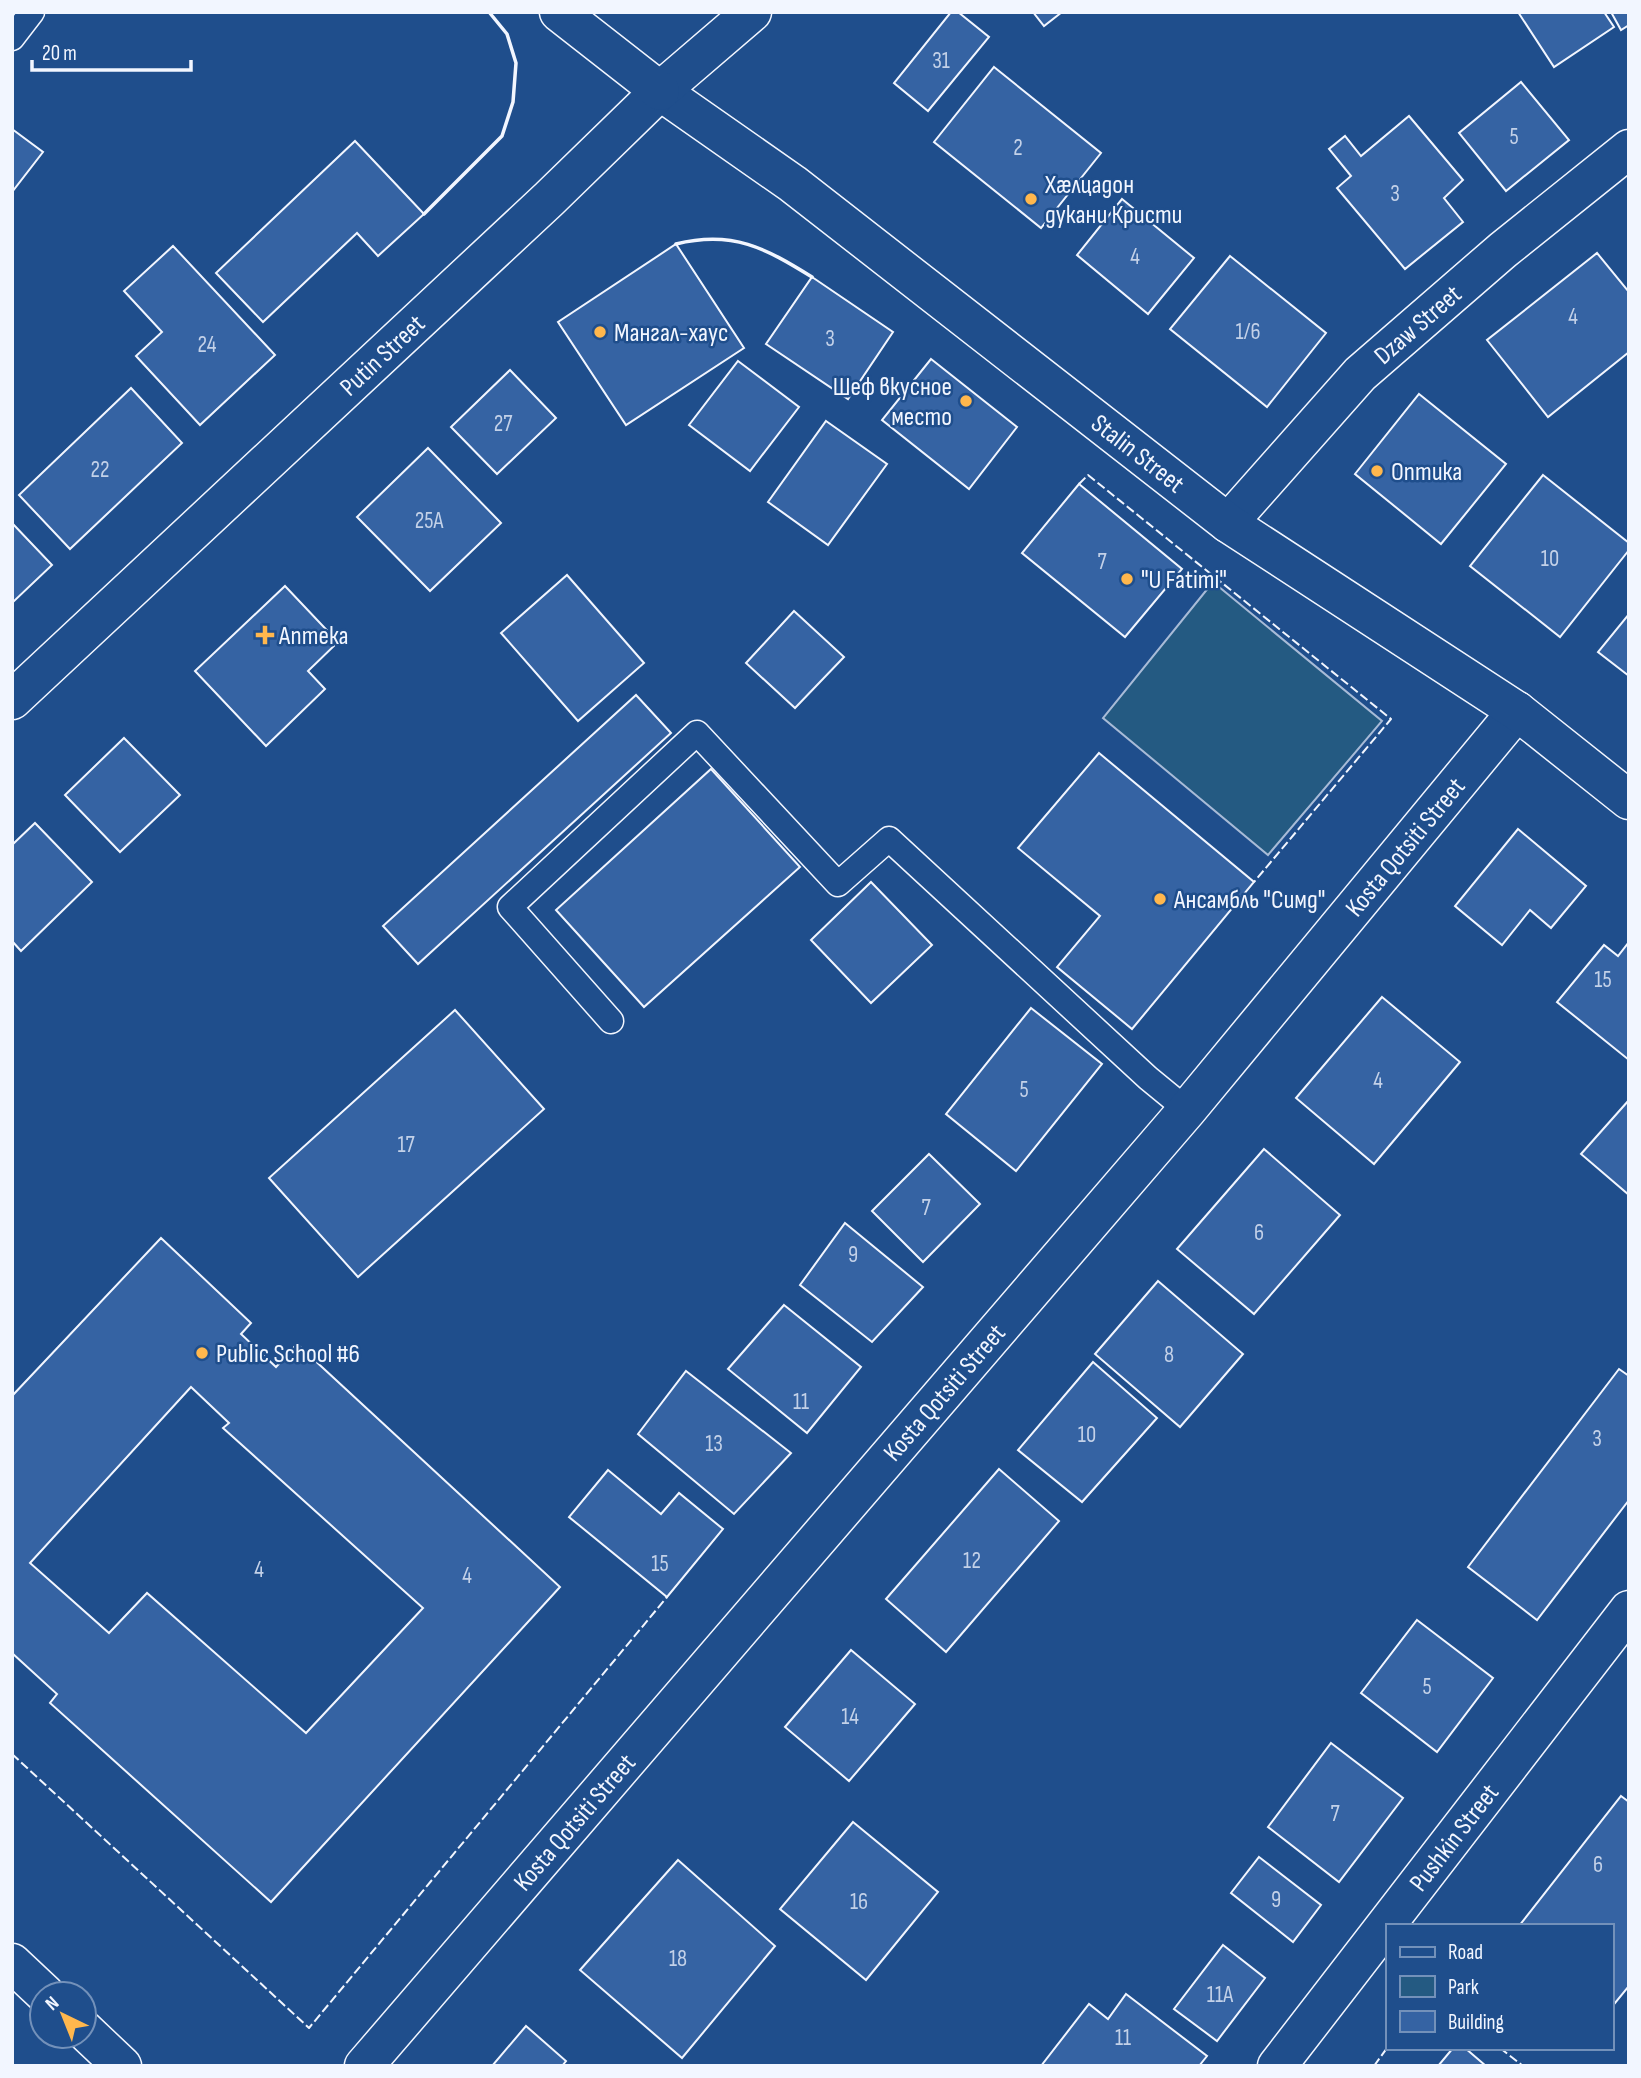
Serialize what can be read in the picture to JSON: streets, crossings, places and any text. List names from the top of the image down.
{
  "streets": {
    "main road": [
      "Dzaw Street",
      "Putin Street",
      "Stalin Street",
      "Kosta Qotsiti Street",
      "Pushkin Street"
    ]
  },
  "crossings": [
    ["Dzaw Street", "Stalin Street"],
    ["Putin Street", "Stalin Street"],
    ["Stalin Street", "Kosta Qotsiti Street"]
  ],
  "places": {
    "other": [
      "Хæлцадон дукани Кристи",
      "Мангал-хаус",
      "Шеф вкусное место",
      "Оптика",
      "\"U Fatimi\"",
      "Ансамбль \"Симд\"",
      "Public School #6"
    ],
    "health": ["Аптека"]
  },
  "house_numbers": [
    "31",
    "5",
    "2",
    "3",
    "4",
    "4",
    "1/6",
    "3",
    "24",
    "27",
    "22",
    "25А",
    "10",
    "7",
    "15",
    "4",
    "5",
    "17",
    "7",
    "6",
    "9",
    "8",
    "11",
    "10",
    "3",
    "13",
    "12",
    "15",
    "4",
    "4",
    "5",
    "14",
    "7",
    "6",
    "9",
    "16",
    "18",
    "11А",
    "11"
  ],
  "legend": ["Road", "Park", "Building"],
  "scale_bar": "20 m",
  "north": "top left"
}
